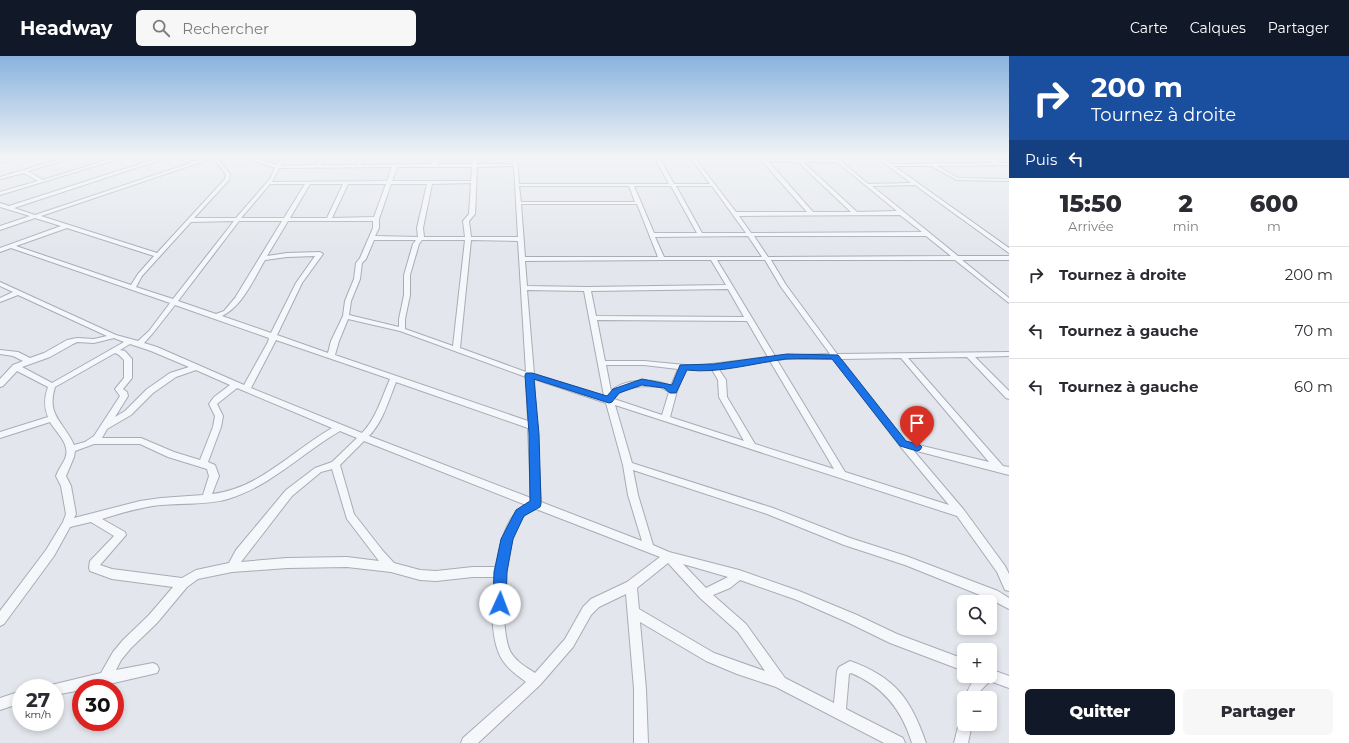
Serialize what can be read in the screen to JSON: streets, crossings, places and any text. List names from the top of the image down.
{
  "page": {
    "header": "Headway",
    "search": "Rechercher",
    "nav": ["Carte", "Calques", "Partager"],
    "turn": ["200 m", "Tournez à droite"],
    "then": "Puis",
    "eta": [
      "15:50",
      "Arrivée",
      "2",
      "min",
      "600",
      "m"
    ],
    "list": [
      {
        "name": "Tournez à droite",
        "value": "200 m"
      },
      {
        "name": "Tournez à gauche",
        "value": "70 m"
      },
      {
        "name": "Tournez à gauche",
        "value": "60 m"
      }
    ],
    "map_buttons": ["+", "−"],
    "speed": "27 km/h",
    "limit": "30",
    "buttons": ["Quitter", "Partager"]
  }
}
